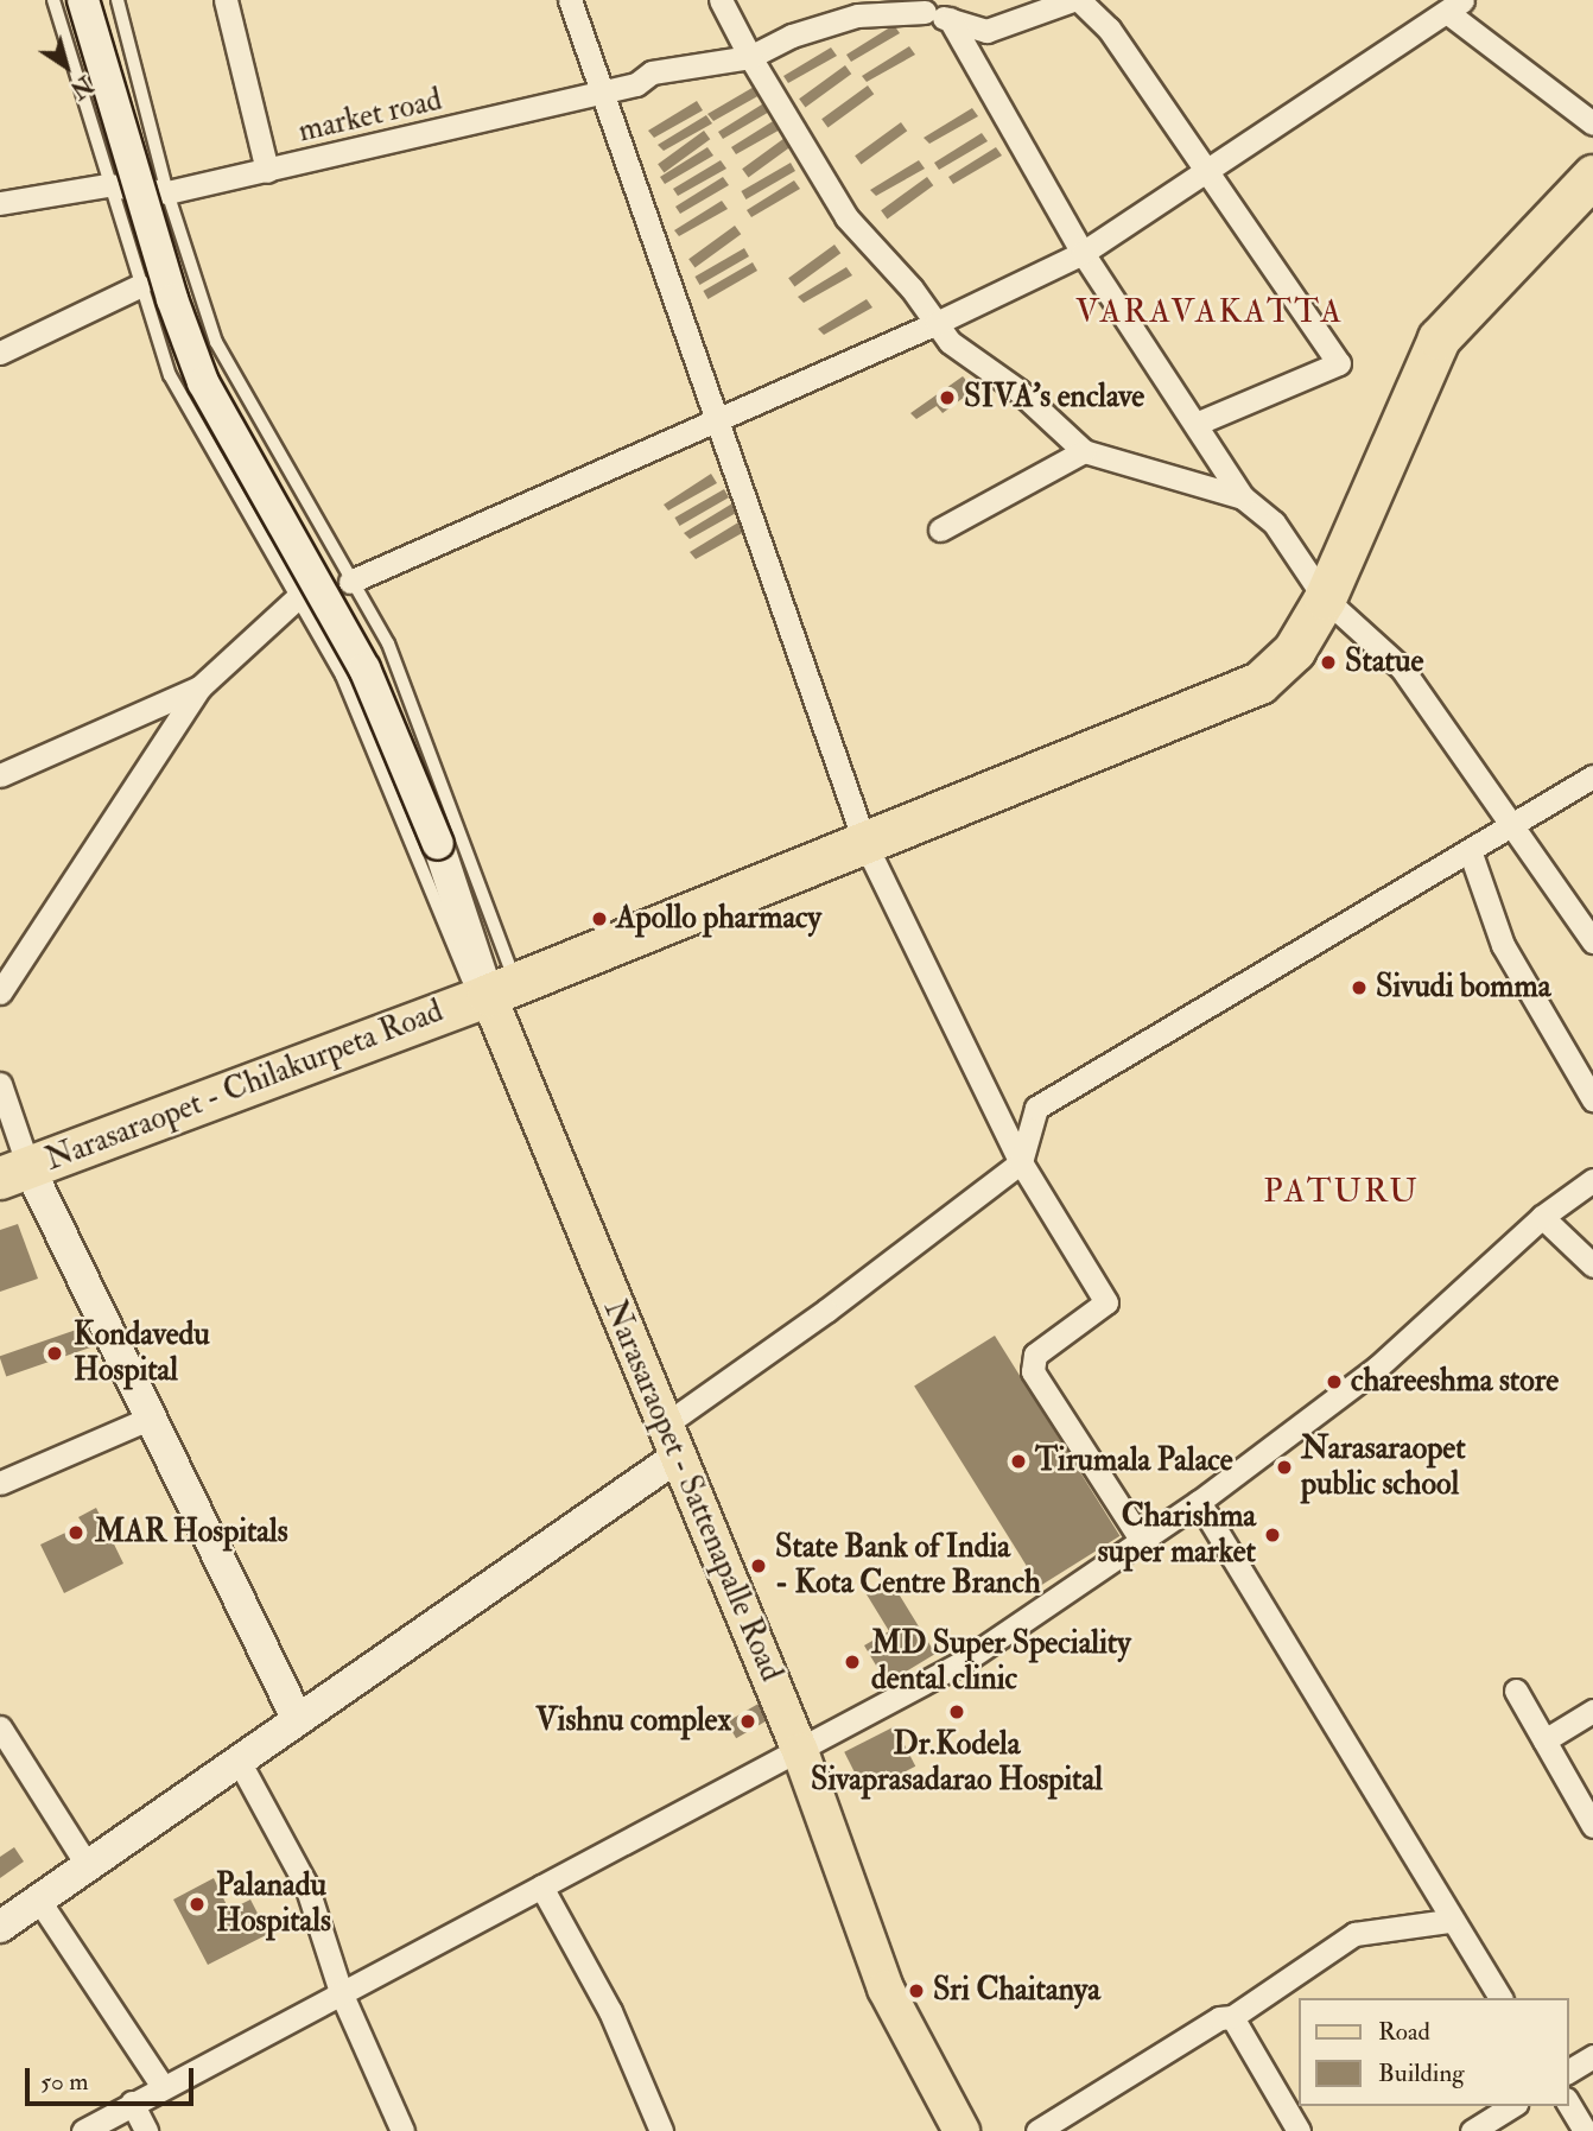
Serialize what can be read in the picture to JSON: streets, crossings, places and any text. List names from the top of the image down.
{
  "streets": {
    "highway": ["Narasaraopet - Chilakurpeta Road"],
    "main road": ["Narasaraopet - Sattenapalle Road"],
    "street": ["market road"]
  },
  "crossings": [
    ["Narasaraopet - Chilakurpeta Road", "Narasaraopet - Sattenapalle Road"]
  ],
  "districts": ["VARAVAKATTA", "PATURU"],
  "places": [
    "SIVA's enclave",
    "Statue",
    "Apollo pharmacy",
    "Sivudi bomma",
    "Kondavedu Hospital",
    "chareeshma store",
    "Tirumala Palace",
    "Narasaraopet public school",
    "MAR Hospitals",
    "Charishma super market",
    "State Bank of India - Kota Centre Branch",
    "MD Super Speciality dental clinic",
    "Dr.Kodela Sivaprasadarao Hospital",
    "Vishnu complex",
    "Palanadu Hospitals",
    "Sri Chaitanya"
  ],
  "legend": ["Road", "Building"],
  "scale_bar": "50 m",
  "north": "bottom right"
}
